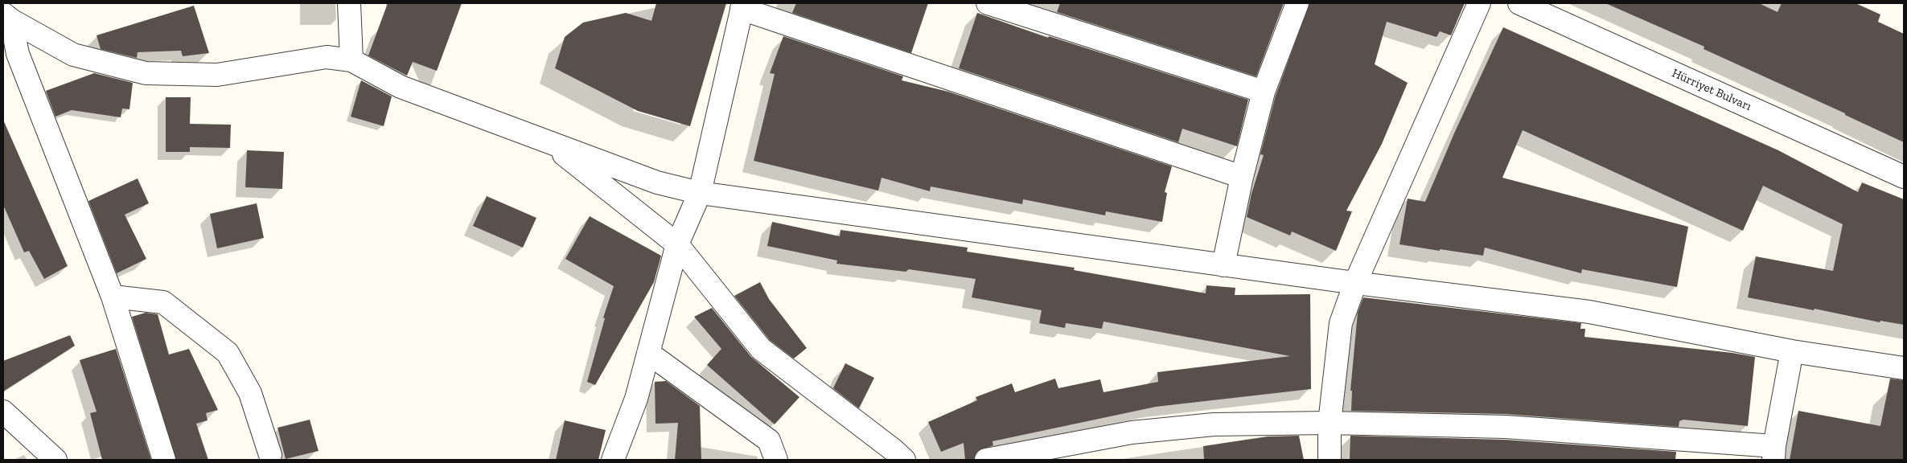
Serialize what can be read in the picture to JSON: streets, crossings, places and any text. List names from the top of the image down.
{
  "streets": {
    "street": ["Hürriyet Bulvarı"]
  }
}
